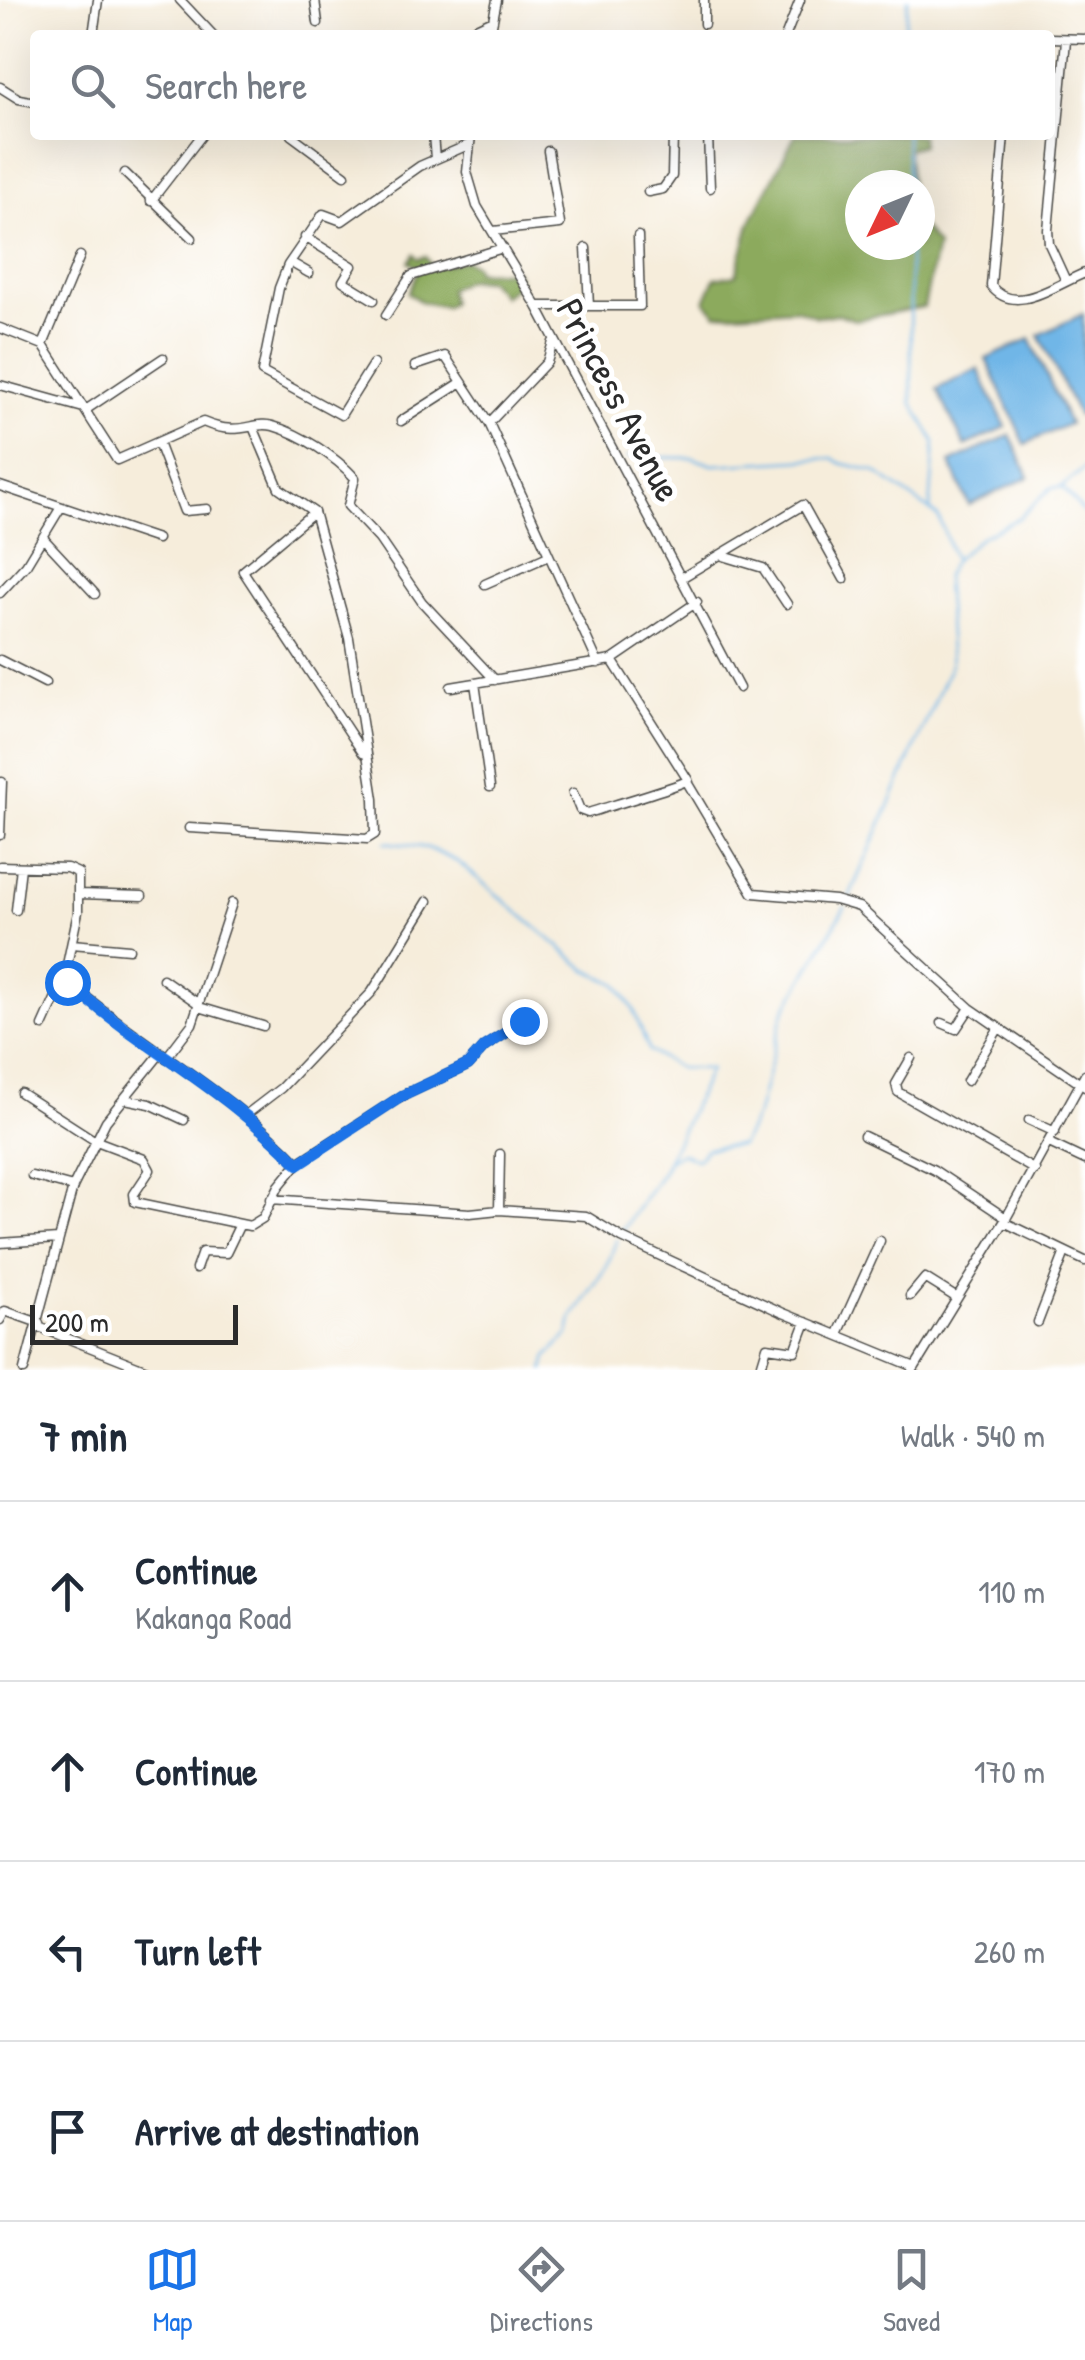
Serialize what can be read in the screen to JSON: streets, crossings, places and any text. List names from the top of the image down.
{
  "streets": {
    "street": ["Princess Avenue"]
  },
  "scale_bar": "200 m",
  "north": "bottom left",
  "page": {
    "search": "Search here",
    "scale": "200 m",
    "heading": ["7 min", "Walk · 540 m"],
    "list": [
      ["Continue", "Kakanga Road", "110 m"],
      ["Continue", "170 m"],
      ["Turn left", "260 m"],
      "Arrive at destination"
    ],
    "nav": ["Map", "Directions", "Saved"]
  }
}
